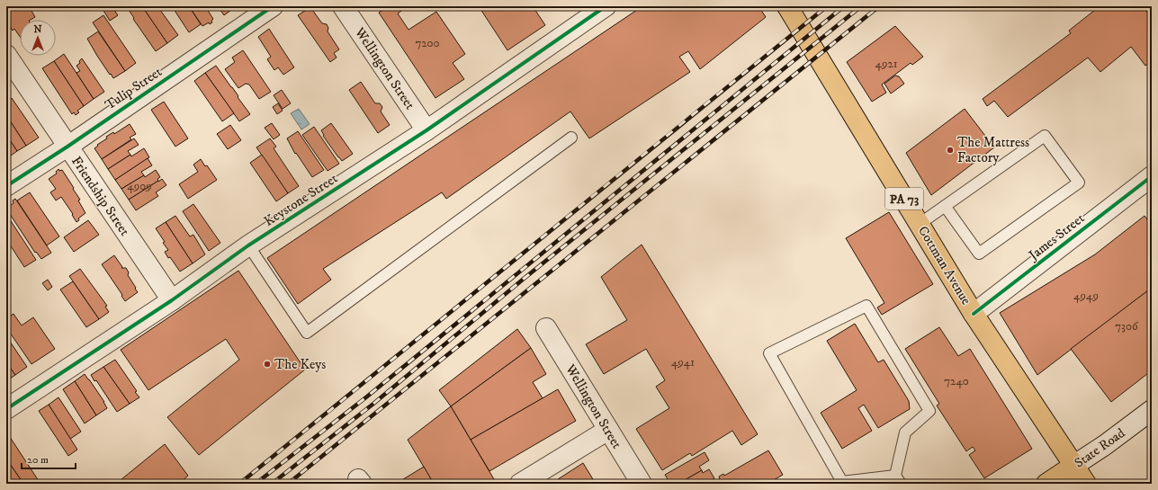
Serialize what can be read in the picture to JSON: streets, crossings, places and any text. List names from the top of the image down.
{
  "streets": {
    "main road": ["PA 73", "Cottman Avenue", "State Road"],
    "street": [
      "Wellington Street",
      "Tulip Street",
      "Friendship Street",
      "Keystone Street",
      "James Street"
    ]
  },
  "crossings": [
    ["Wellington Street", "Keystone Street"],
    ["Tulip Street", "Friendship Street"],
    ["Friendship Street", "Keystone Street"],
    ["James Street", "Cottman Avenue"],
    ["Cottman Avenue", "State Road"]
  ],
  "places": ["The Mattress Factory", "The Keys"],
  "house_numbers": [
    "7200",
    "4921",
    "4909",
    "4949",
    "7306",
    "4941",
    "7240"
  ],
  "scale_bar": "20 m",
  "north": "top"
}
